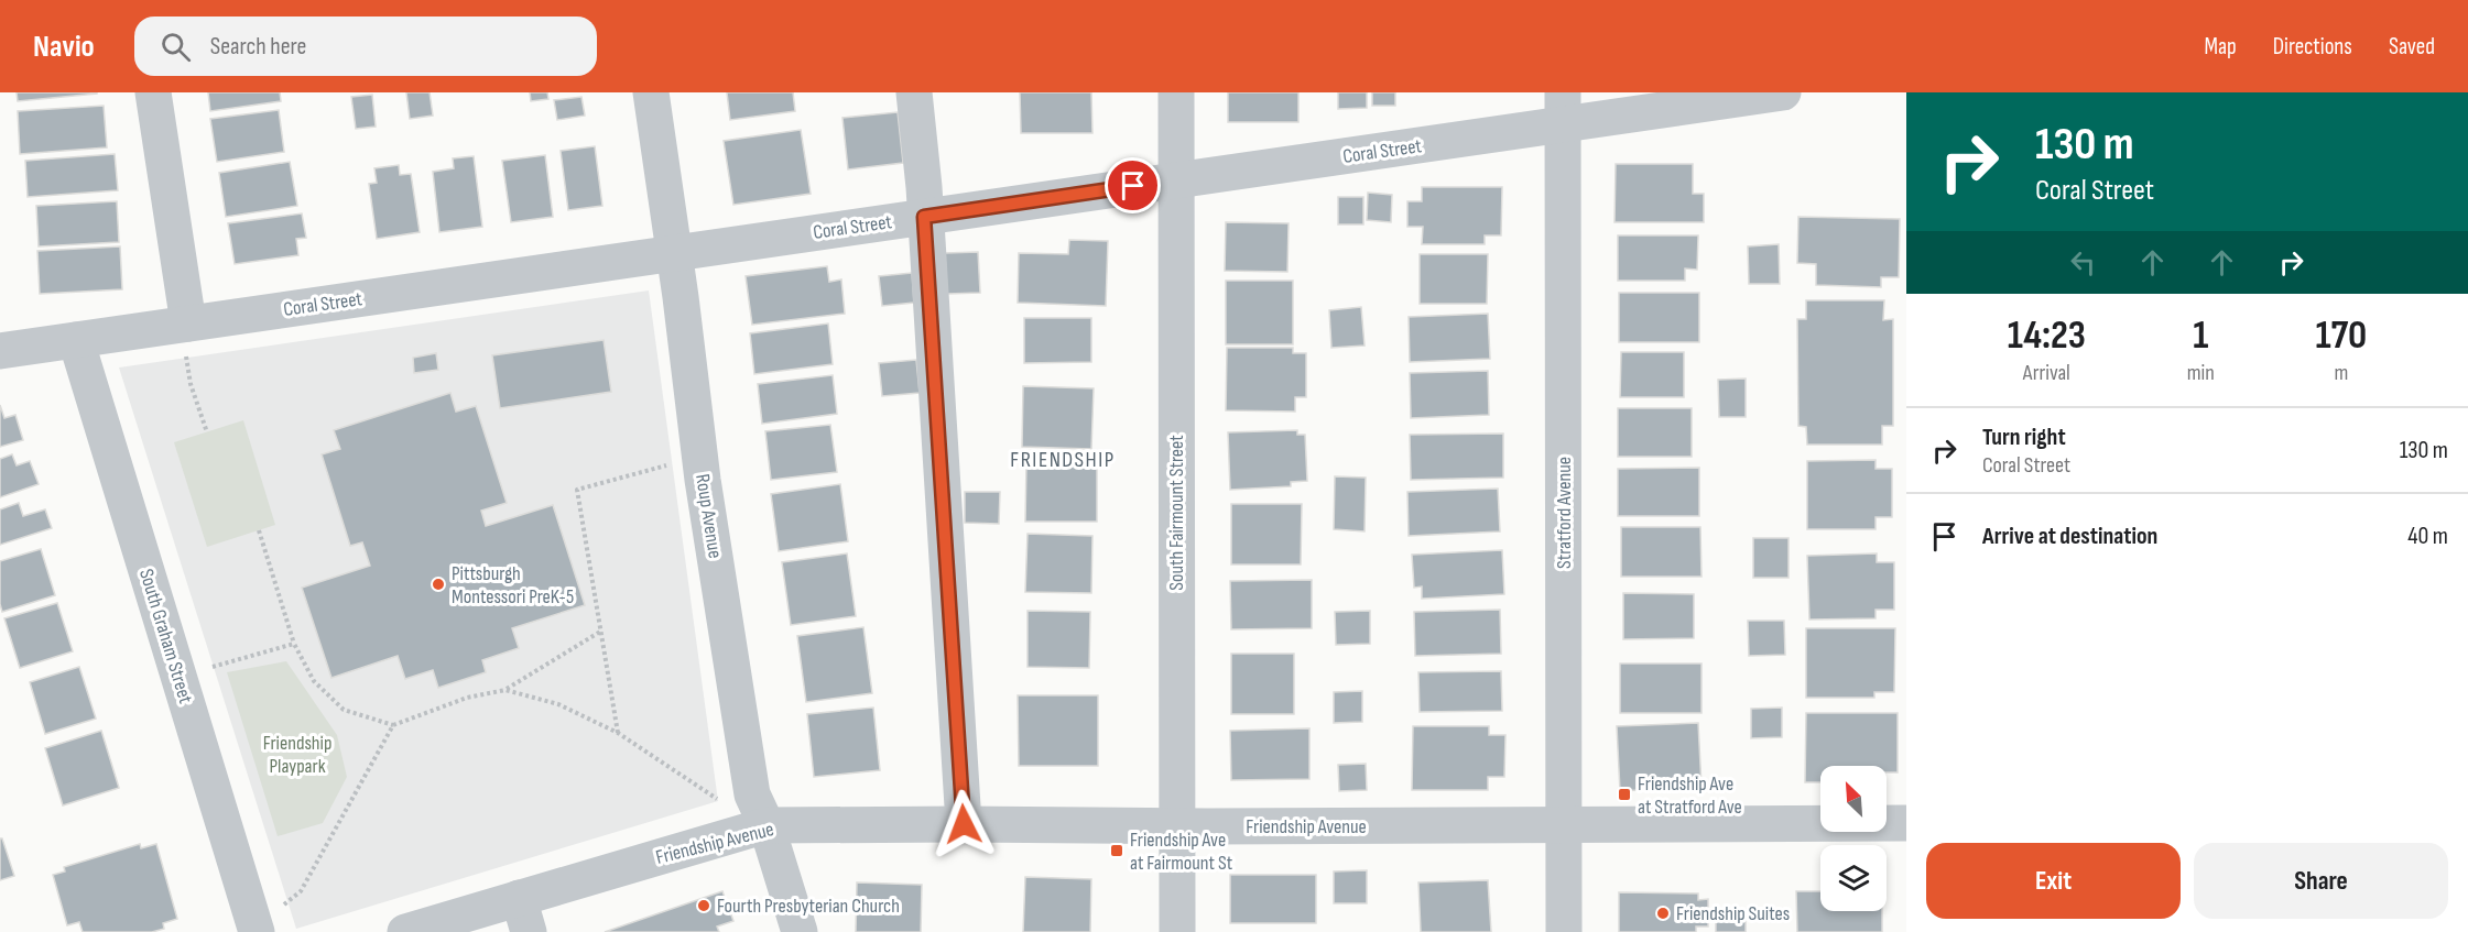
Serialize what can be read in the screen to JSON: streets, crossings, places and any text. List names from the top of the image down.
{
  "streets": {
    "street": [
      "Coral Street",
      "South Fairmount Street",
      "Stratford Avenue",
      "Roup Avenue",
      "South Graham Street",
      "Friendship Avenue"
    ]
  },
  "crossings": [
    ["Coral Street", "South Fairmount Street"],
    ["Coral Street", "Stratford Avenue"],
    ["Coral Street", "Roup Avenue"],
    ["Coral Street", "South Graham Street"],
    ["South Fairmount Street", "Friendship Avenue"],
    ["Stratford Avenue", "Friendship Avenue"],
    ["Roup Avenue", "Friendship Avenue"]
  ],
  "districts": ["FRIENDSHIP"],
  "parks": ["Friendship Playpark"],
  "places": {
    "other": ["Pittsburgh Montessori PreK-5", "Fourth Presbyterian Church", "Friendship Suites"],
    "transit": ["Friendship Ave at Stratford Ave", "Friendship Ave at Fairmount St"]
  },
  "north": "top left",
  "page": {
    "header": "Navio",
    "search": "Search here",
    "nav": ["Map", "Directions", "Saved"],
    "turn": ["130 m", "Coral Street"],
    "eta": [
      "14:23",
      "Arrival",
      "1",
      "min",
      "170",
      "m"
    ],
    "list": [
      {
        "name": "Turn right",
        "note": "Coral Street",
        "value": "130 m"
      },
      {
        "name": "Arrive at destination",
        "value": "40 m"
      }
    ],
    "buttons": ["Exit", "Share"]
  }
}
